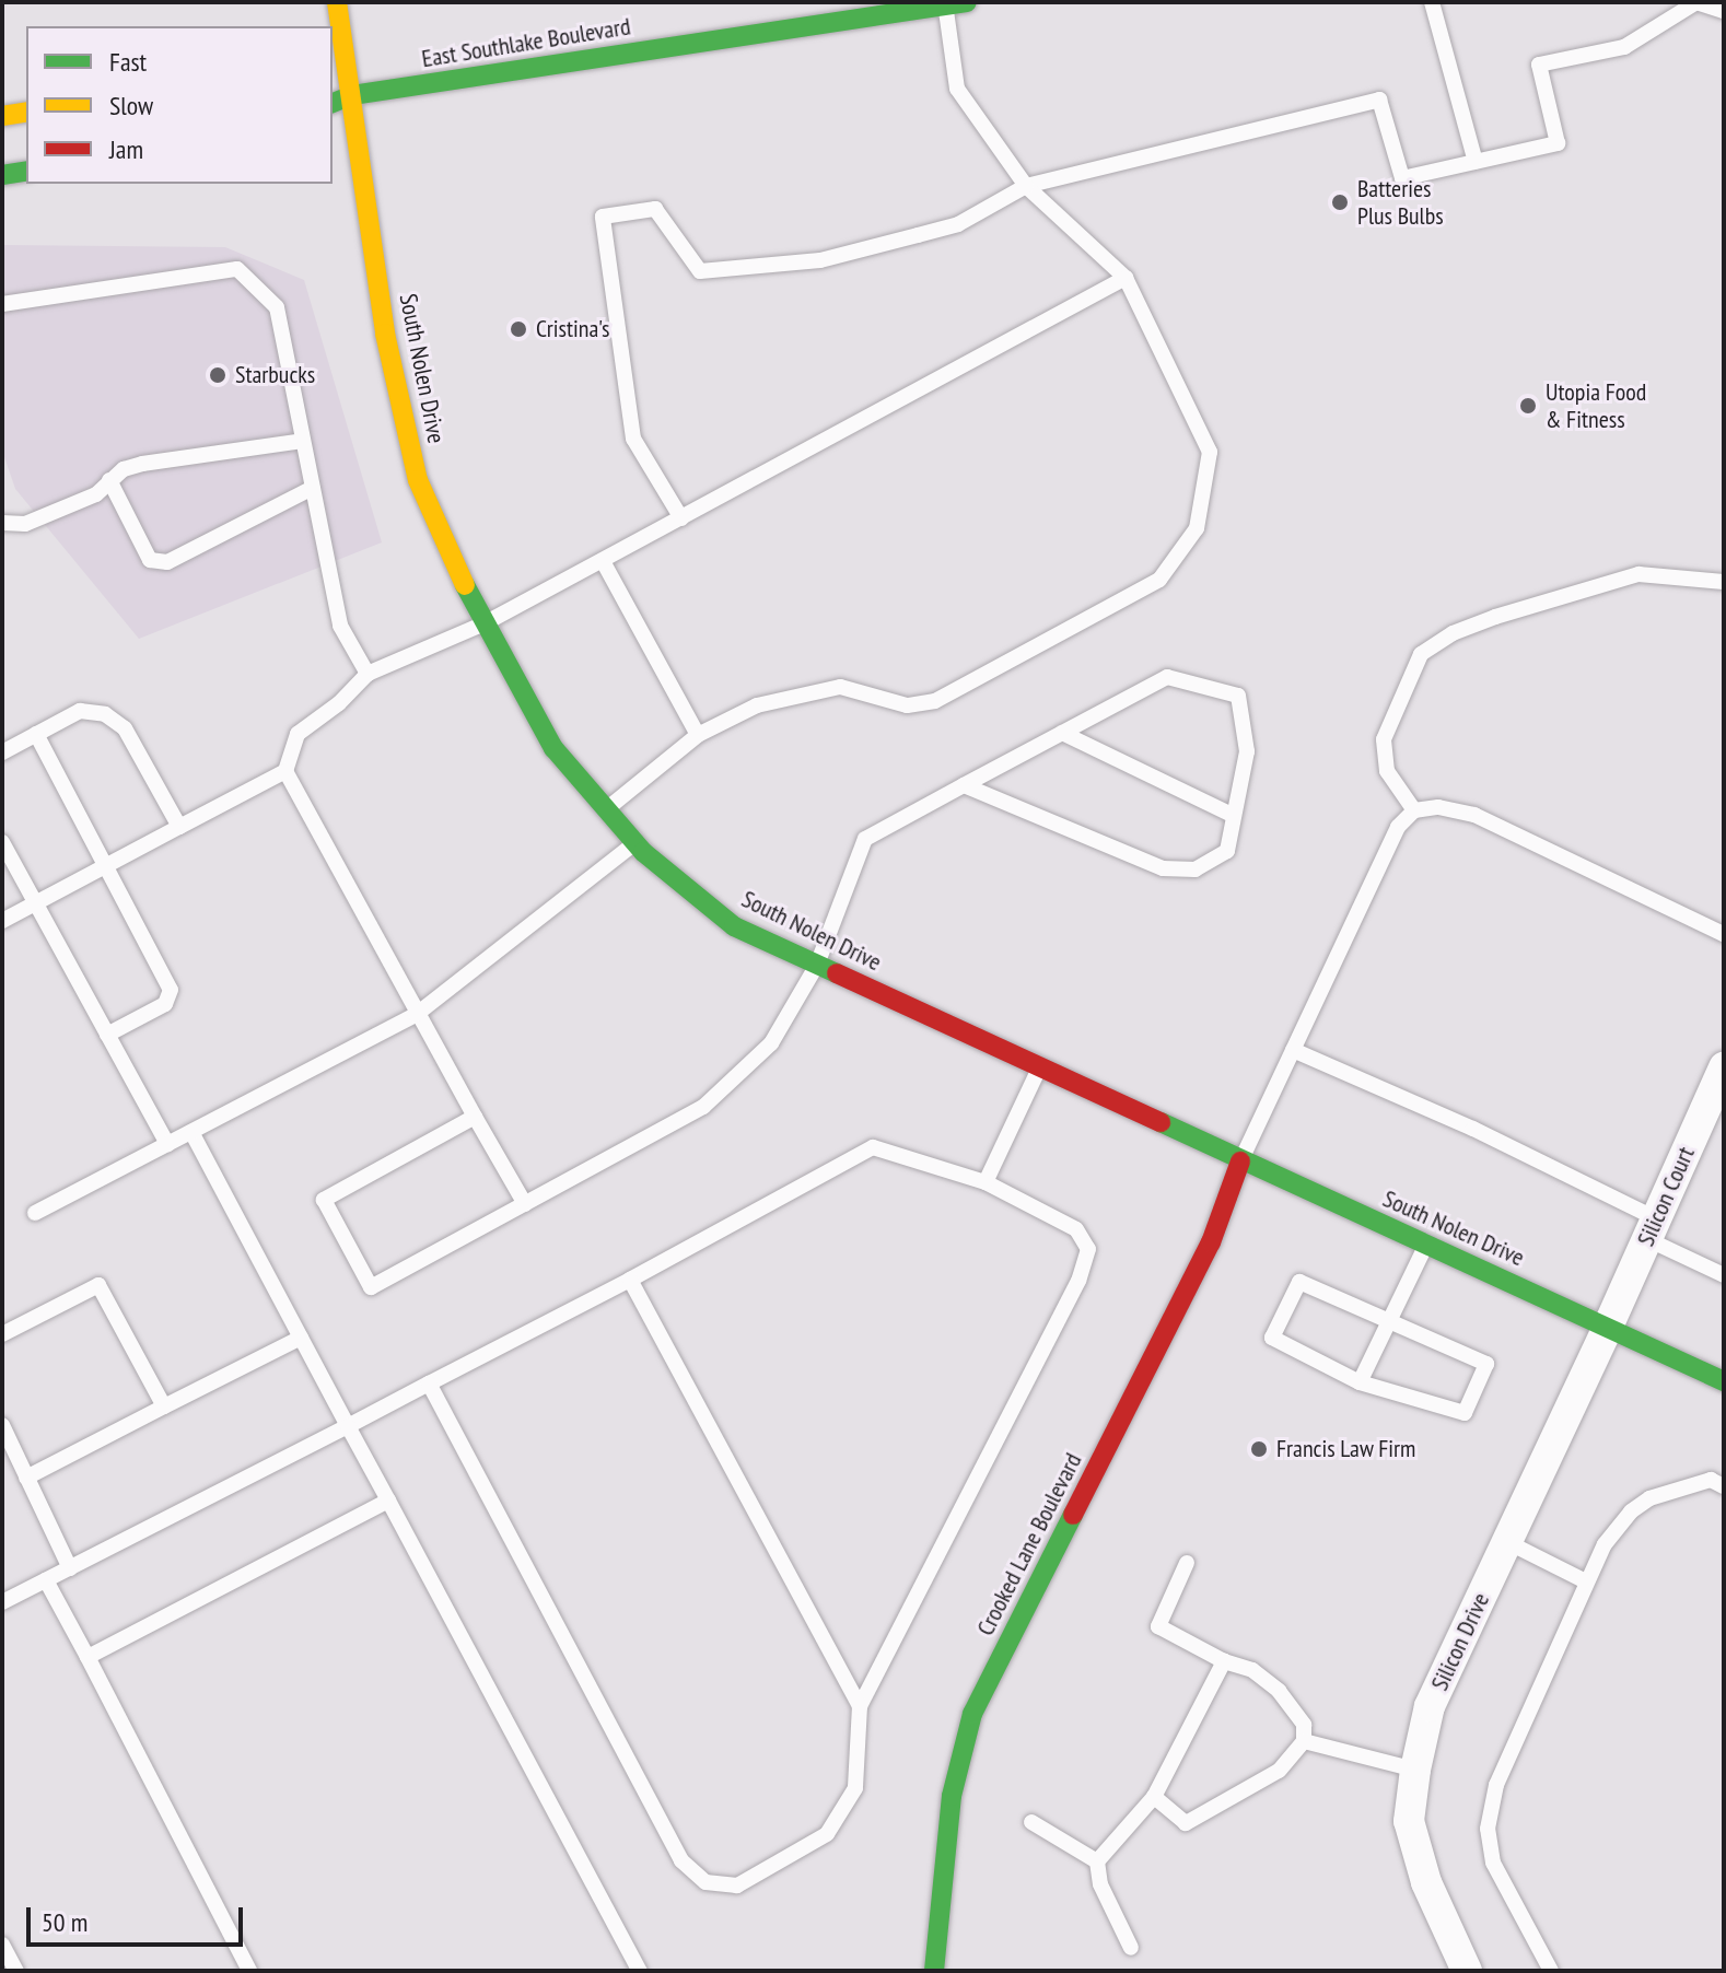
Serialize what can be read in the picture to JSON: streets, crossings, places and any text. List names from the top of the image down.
{
  "streets": {
    "street": [
      "East Southlake Boulevard",
      "South Nolen Drive",
      "Silicon Court",
      "Crooked Lane Boulevard",
      "Silicon Drive"
    ]
  },
  "crossings": [
    ["East Southlake Boulevard", "South Nolen Drive"],
    ["South Nolen Drive", "Silicon Court"],
    ["South Nolen Drive", "Crooked Lane Boulevard"],
    ["South Nolen Drive", "Silicon Drive"],
    ["Silicon Court", "Silicon Drive"]
  ],
  "places": [
    "Batteries Plus Bulbs",
    "Cristina's",
    "Starbucks",
    "Utopia Food & Fitness",
    "Francis Law Firm"
  ],
  "legend": ["Fast", "Slow", "Jam"],
  "scale_bar": "50 m"
}
